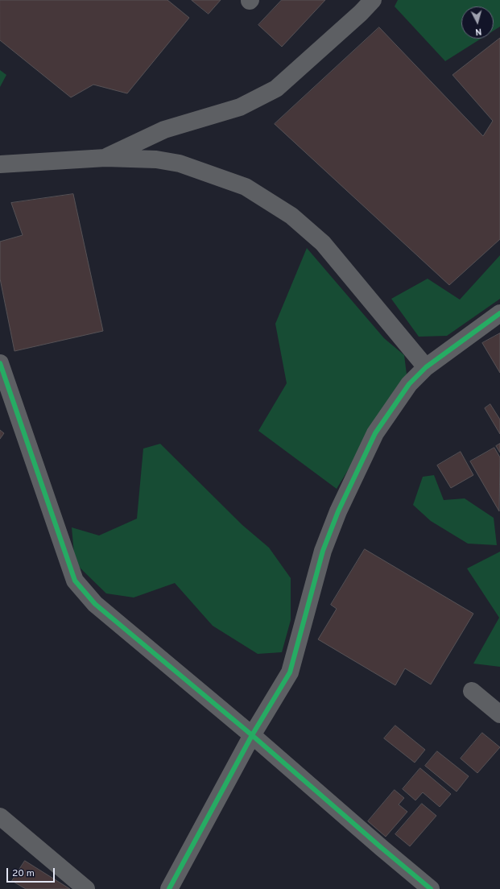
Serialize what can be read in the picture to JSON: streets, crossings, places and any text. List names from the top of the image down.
{
  "scale_bar": "20 m",
  "north": "bottom"
}
